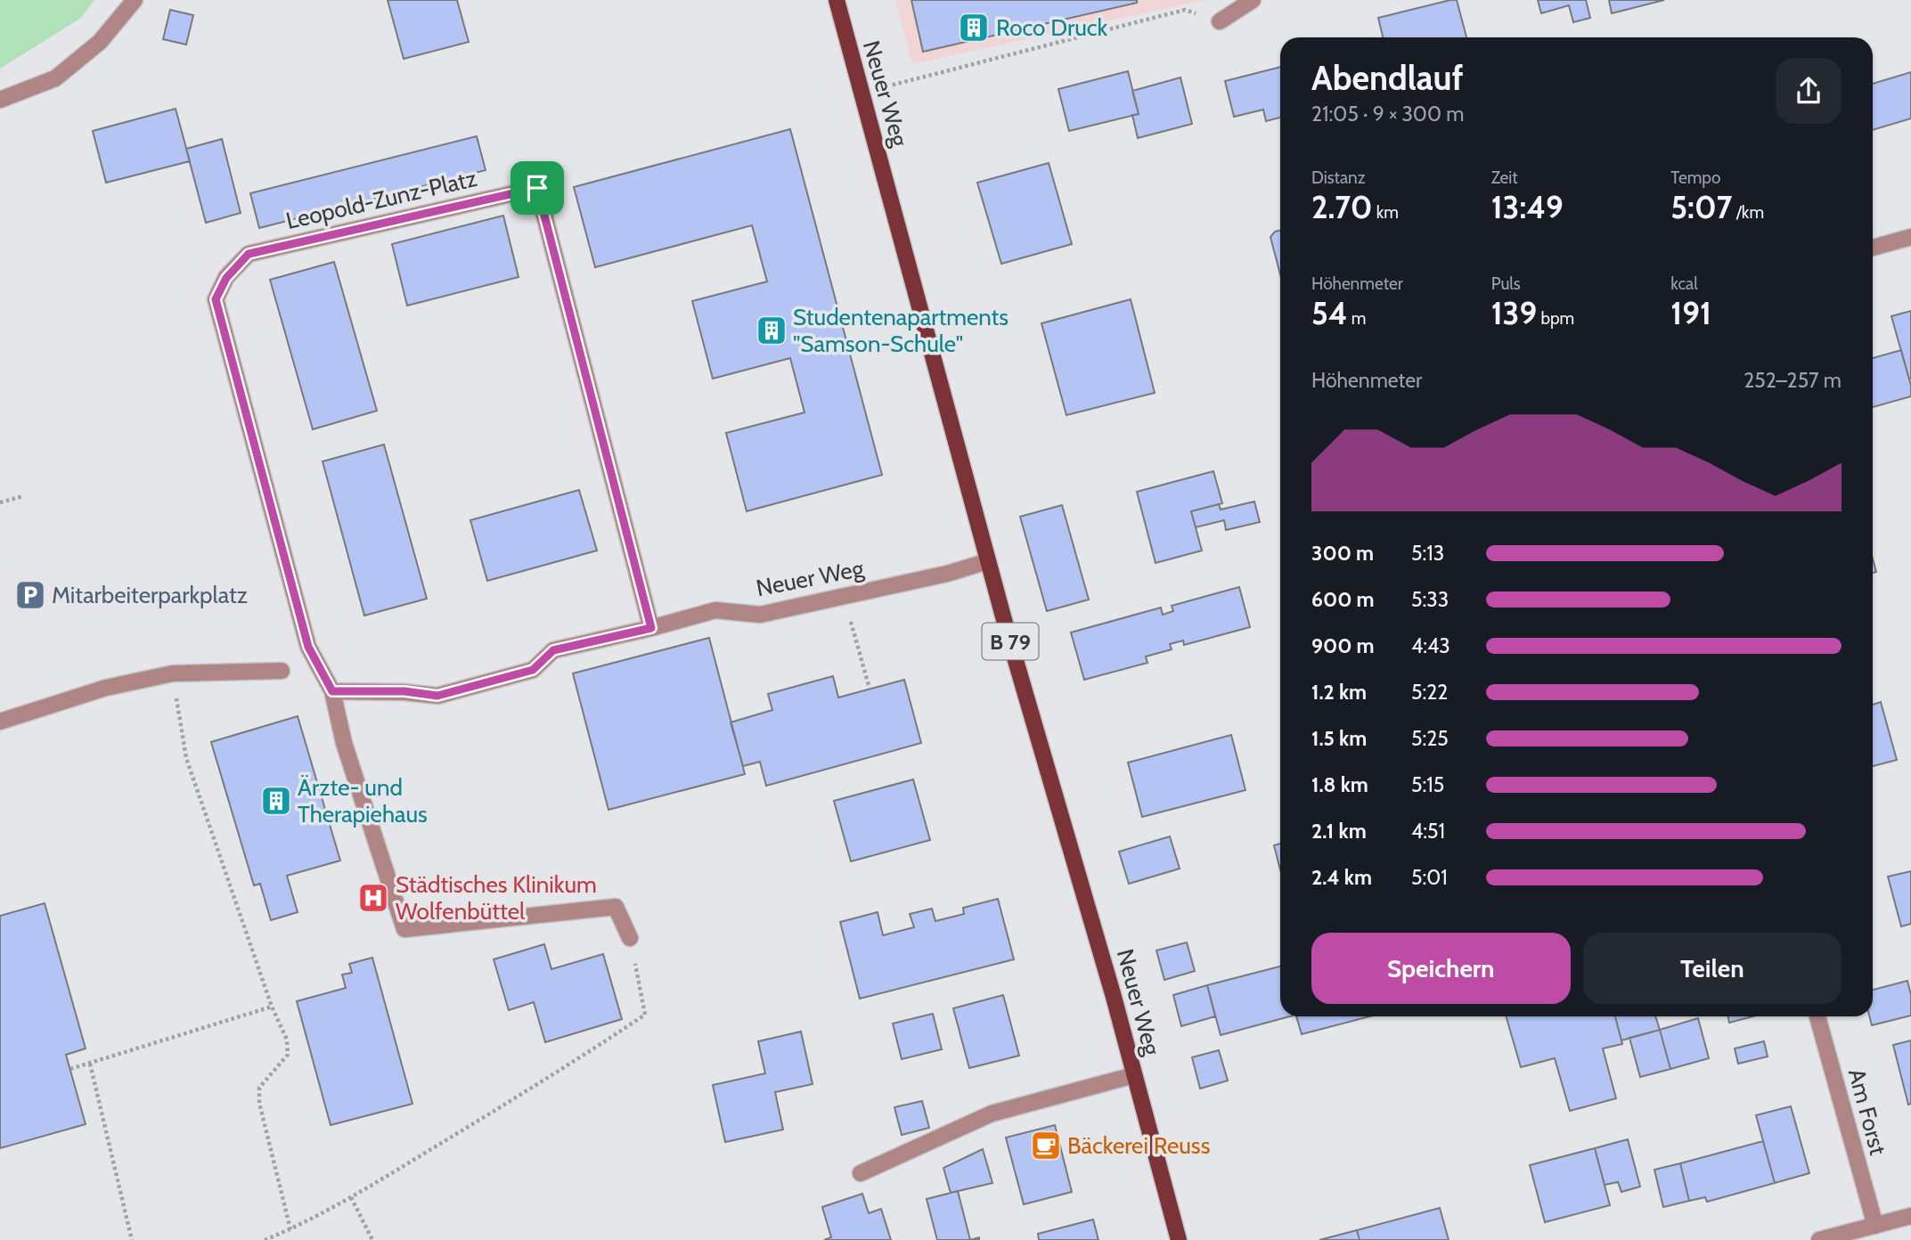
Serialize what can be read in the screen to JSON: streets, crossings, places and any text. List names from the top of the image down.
{
  "streets": {
    "main road": ["Neuer Weg", "B 79"],
    "street": ["Leopold-Zunz-Platz", "Am Forst"]
  },
  "crossings": [
    ["Neuer Weg", "Leopold-Zunz-Platz"]
  ],
  "places": {
    "building": ["Roco Druck", "Studentenapartments \"Samson-Schule\"", "Ärzte- und Therapiehaus"],
    "parking": ["Mitarbeiterparkplatz"],
    "hospital": ["Städtisches Klinikum Wolfenbüttel"],
    "cafe": ["Bäckerei Reuss"]
  },
  "page": {
    "heading": ["Abendlauf", "21:05 · 9 × 300 m"],
    "stats": [
      ["Distanz", "2.70 km"],
      ["Zeit", "13:49"],
      ["Tempo", "5:07 /km"],
      ["Höhenmeter", "54 m"],
      ["Puls", "139 bpm"],
      ["kcal", "191"]
    ],
    "chart": ["Höhenmeter", "252–257 m"],
    "list": [
      {
        "name": "300 m",
        "note": "5:13"
      },
      {
        "name": "600 m",
        "note": "5:33"
      },
      {
        "name": "900 m",
        "note": "4:43"
      },
      {
        "name": "1.2 km",
        "note": "5:22"
      },
      {
        "name": "1.5 km",
        "note": "5:25"
      },
      {
        "name": "1.8 km",
        "note": "5:15"
      },
      {
        "name": "2.1 km",
        "note": "4:51"
      },
      {
        "name": "2.4 km",
        "note": "5:01"
      }
    ],
    "buttons": ["Speichern", "Teilen"]
  }
}
